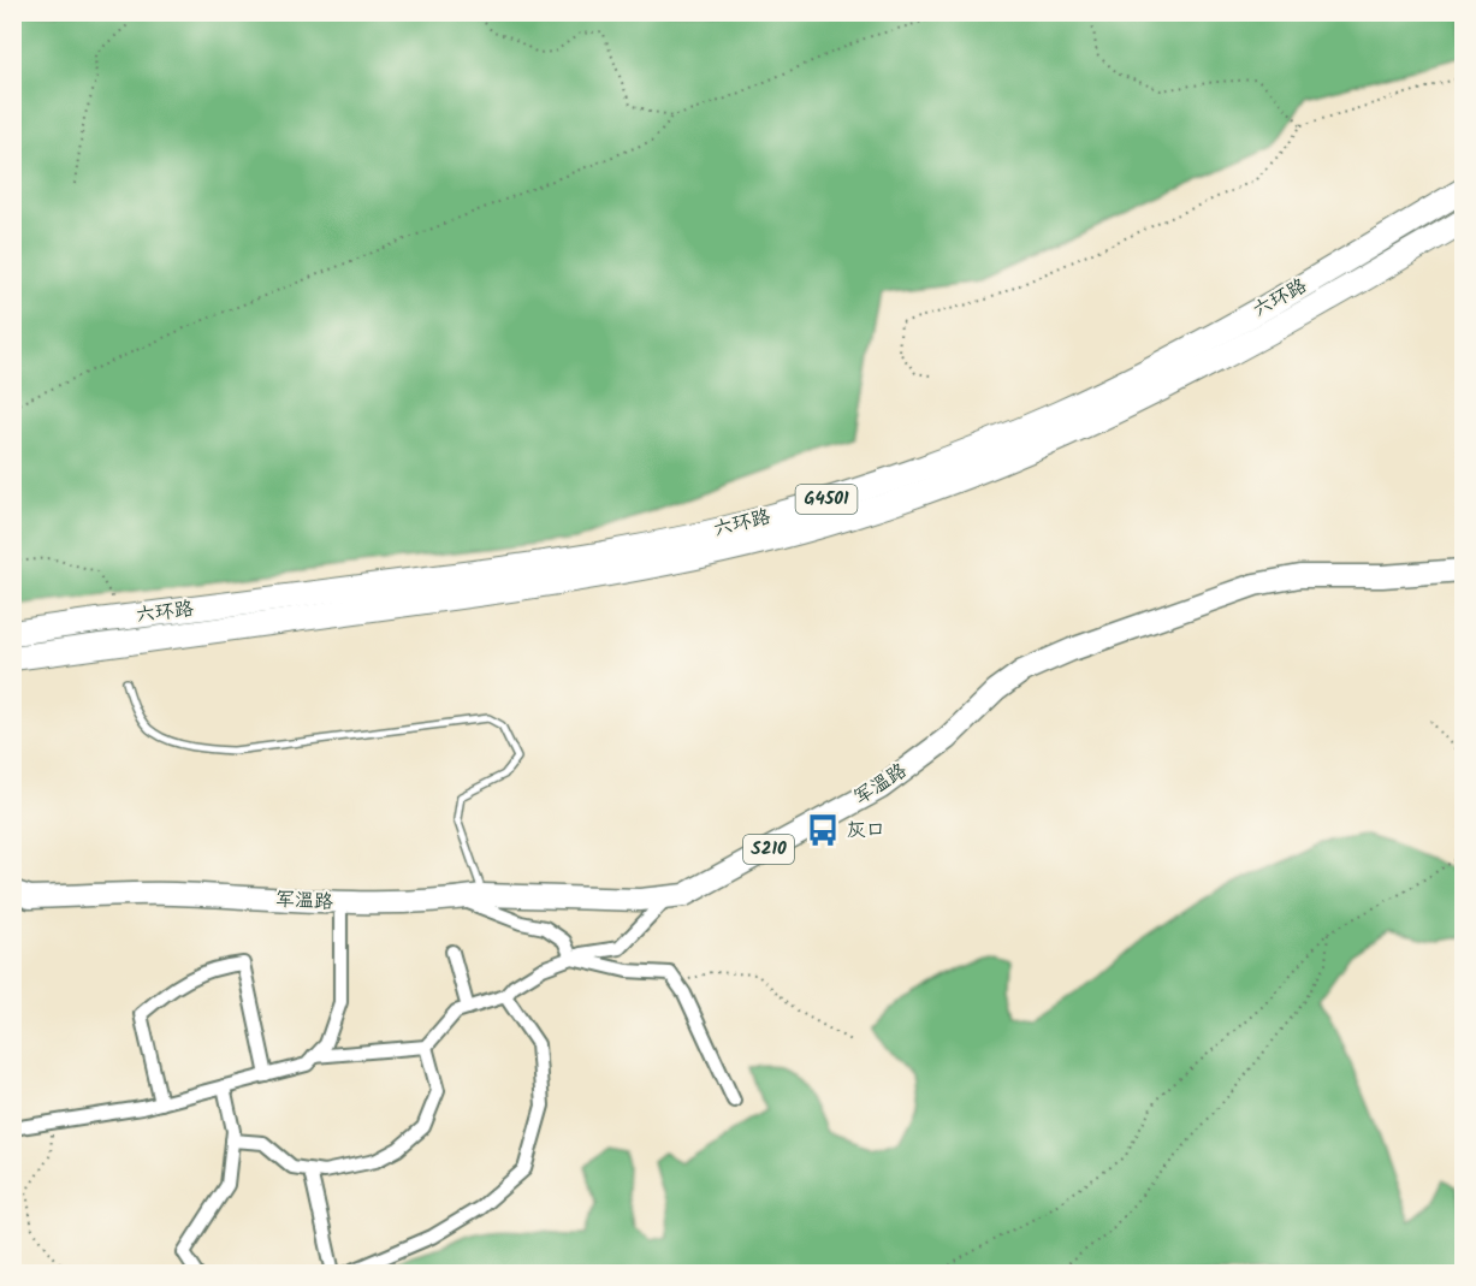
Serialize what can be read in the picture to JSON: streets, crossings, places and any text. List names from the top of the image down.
{
  "streets": {
    "highway": ["六环路", "G4501"],
    "main road": ["军温路", "S210"]
  },
  "crossings": [
    ["六环路", "G4501"]
  ],
  "places": {
    "bus stop": ["灰口"]
  }
}
